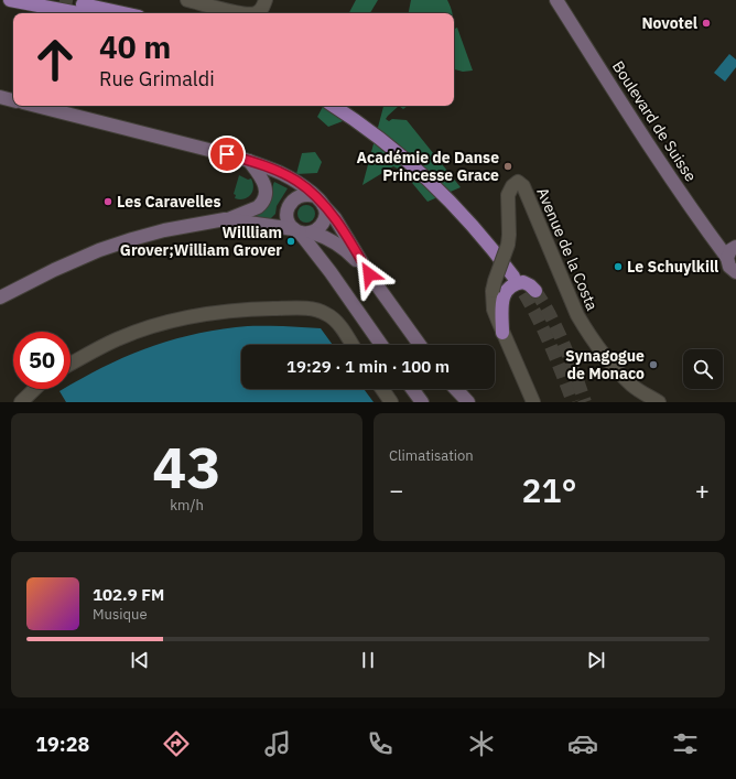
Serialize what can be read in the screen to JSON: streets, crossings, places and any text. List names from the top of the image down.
{
  "streets": {
    "main road": ["Boulevard de Suisse"],
    "street": ["Avenue de la Costa"]
  },
  "places": [
    "Novotel",
    "Académie de Danse Princesse Grace",
    "Les Caravelles",
    "Willliam Grover;William Grover",
    "Le Schuylkill",
    "Synagogue de Monaco"
  ],
  "page": {
    "turn": ["40 m", "Rue Grimaldi"],
    "limit": "50",
    "trip": "19:29 · 1 min · 100 m",
    "tile": [
      ["43", "km/h"],
      "Climatisation"
    ],
    "heat": ["−", "21°", "+"],
    "song": ["102.9 FM", "Musique"],
    "tabs": "19:28"
  }
}
